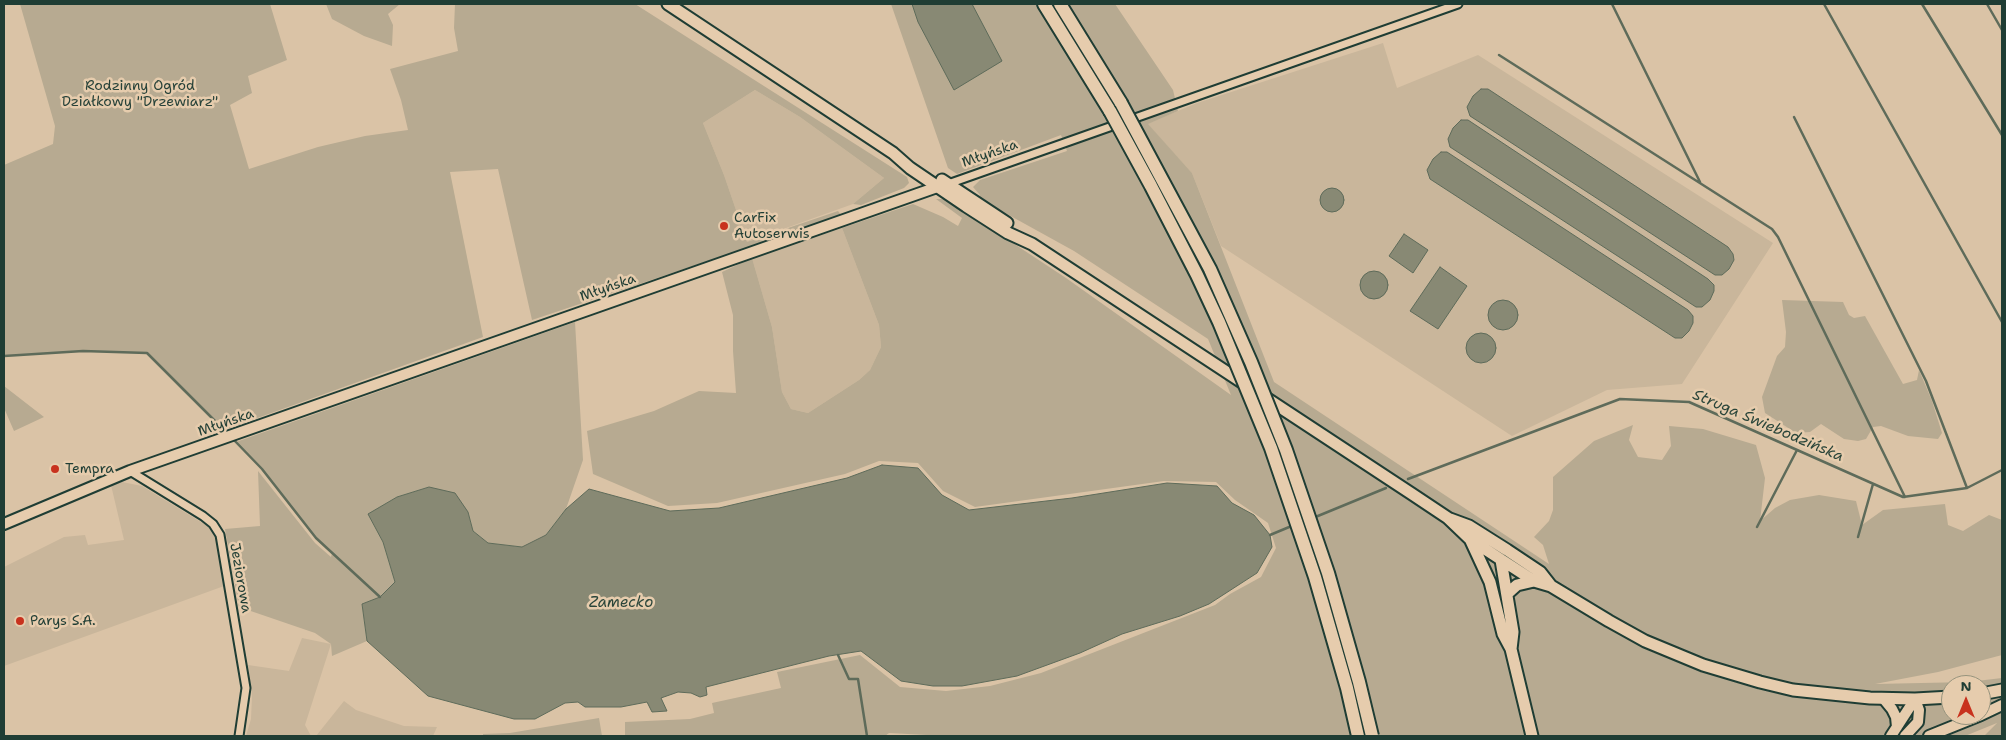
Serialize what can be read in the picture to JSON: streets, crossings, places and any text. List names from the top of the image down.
{
  "streets": {
    "street": ["Młyńska", "Jeziorowa"]
  },
  "crossings": [
    ["Młyńska", "Jeziorowa"]
  ],
  "water": ["Struga Świebodzińska", "Zamecko"],
  "parks": ["Rodzinny Ogród Działkowy \"Drzewiarz\""],
  "places": ["CarFix Autoserwis", "Tempra", "Parys S.A."],
  "north": "top"
}
